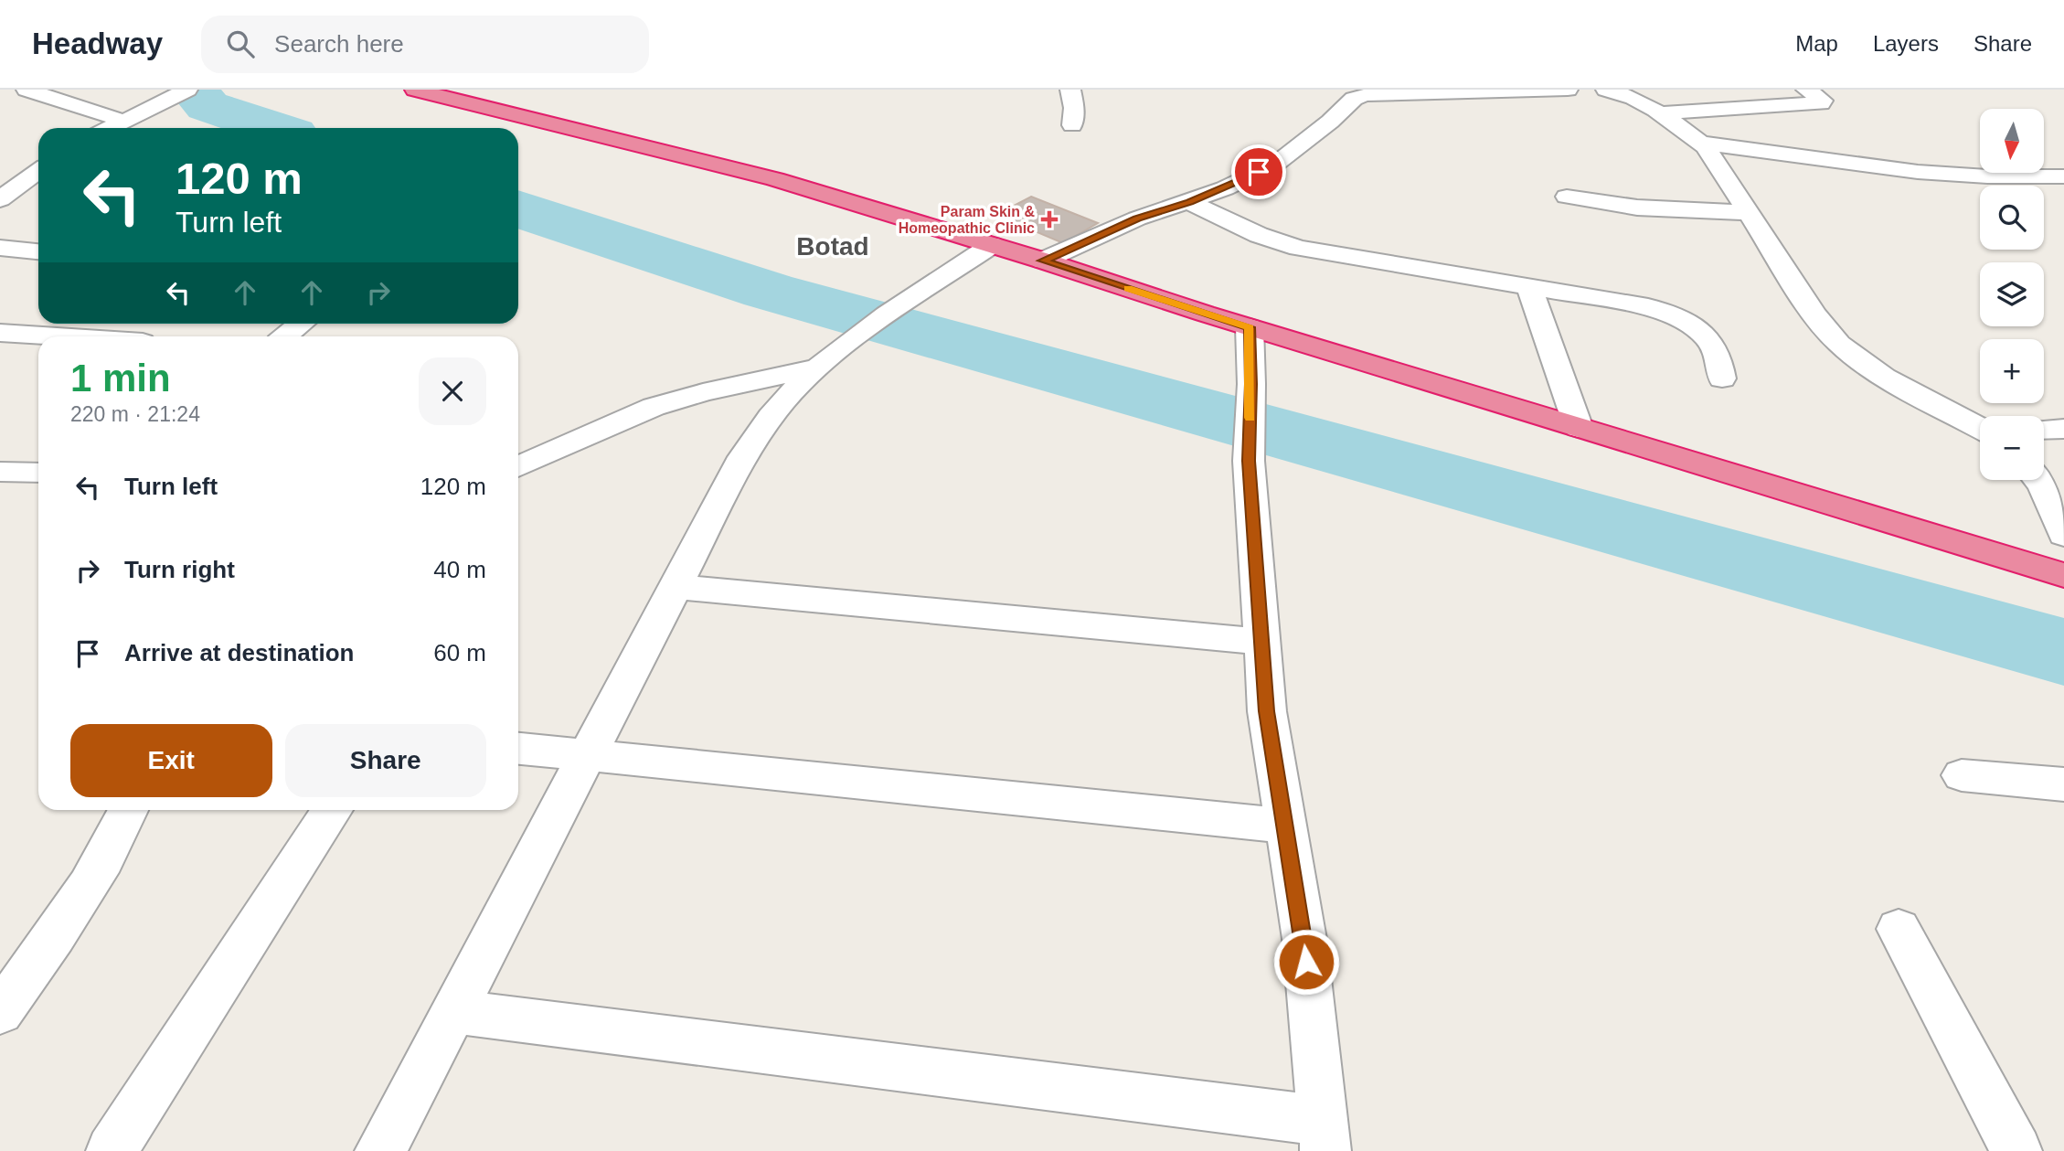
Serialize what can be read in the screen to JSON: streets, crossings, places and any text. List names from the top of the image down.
{
  "districts": ["Botad"],
  "places": {
    "health": ["Param Skin & Homeopathic Clinic"]
  },
  "north": "bottom",
  "page": {
    "header": "Headway",
    "search": "Search here",
    "nav": ["Map", "Layers", "Share"],
    "map_buttons": ["+", "−"],
    "turn": ["120 m", "Turn left"],
    "heading": ["1 min", "220 m · 21:24"],
    "list": [
      {
        "name": "Turn left",
        "value": "120 m"
      },
      {
        "name": "Turn right",
        "value": "40 m"
      },
      {
        "name": "Arrive at destination",
        "value": "60 m"
      }
    ],
    "buttons": ["Exit", "Share"]
  }
}
